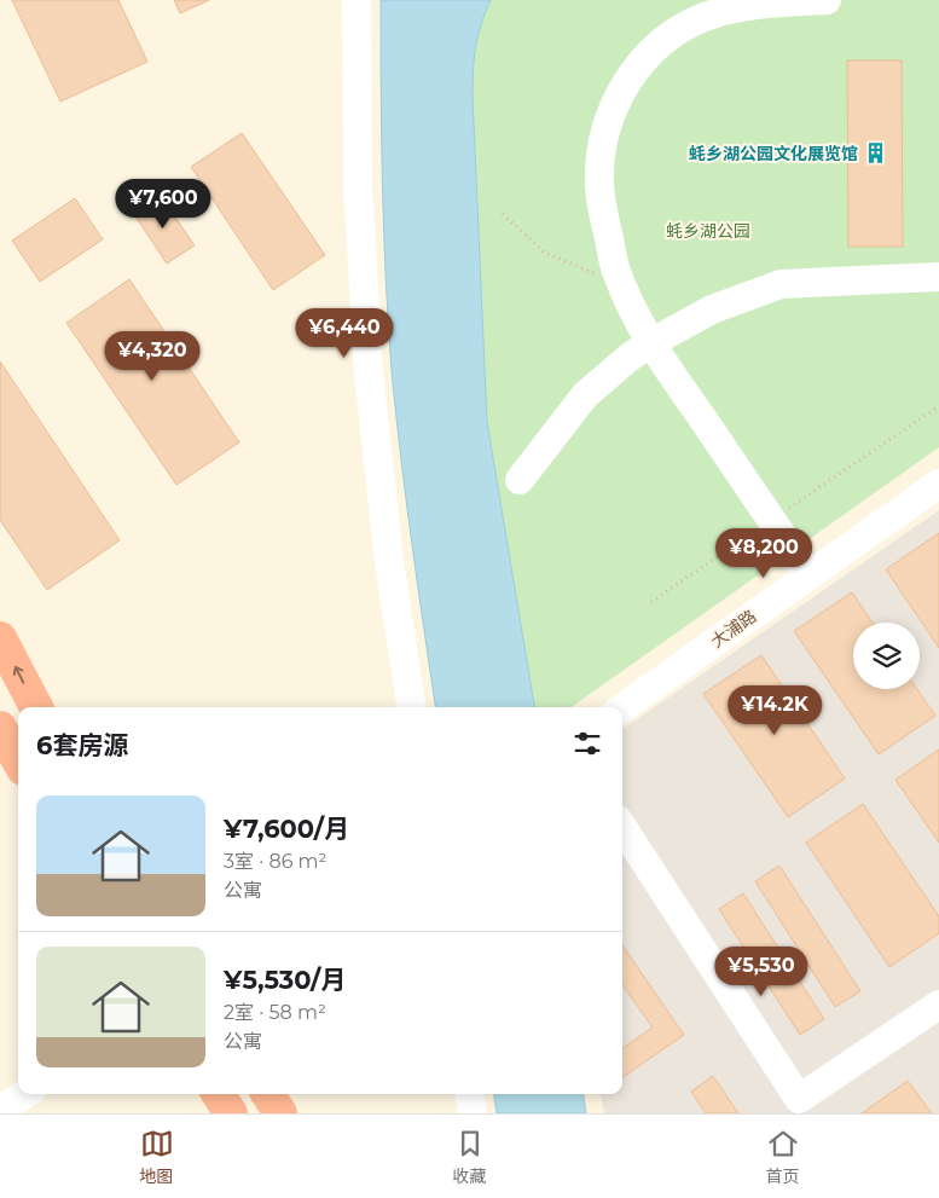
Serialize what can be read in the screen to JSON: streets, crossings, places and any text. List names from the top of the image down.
{
  "streets": {
    "street": ["大浦路"]
  },
  "parks": ["蚝乡湖公园"],
  "places": {
    "building": ["蚝乡湖公园文化展览馆"]
  },
  "page": {
    "price": [
      "¥7,600",
      "¥6,440",
      "¥4,320",
      "¥8,200",
      "¥14.2K",
      "¥5,530"
    ],
    "heading": "6套房源",
    "list": [
      {
        "name": "¥7,600/月",
        "note": "3室 · 86 m² · 公寓"
      },
      {
        "name": "¥5,530/月",
        "note": "2室 · 58 m² · 公寓"
      }
    ],
    "tabs": ["地图", "收藏", "首页"]
  }
}
